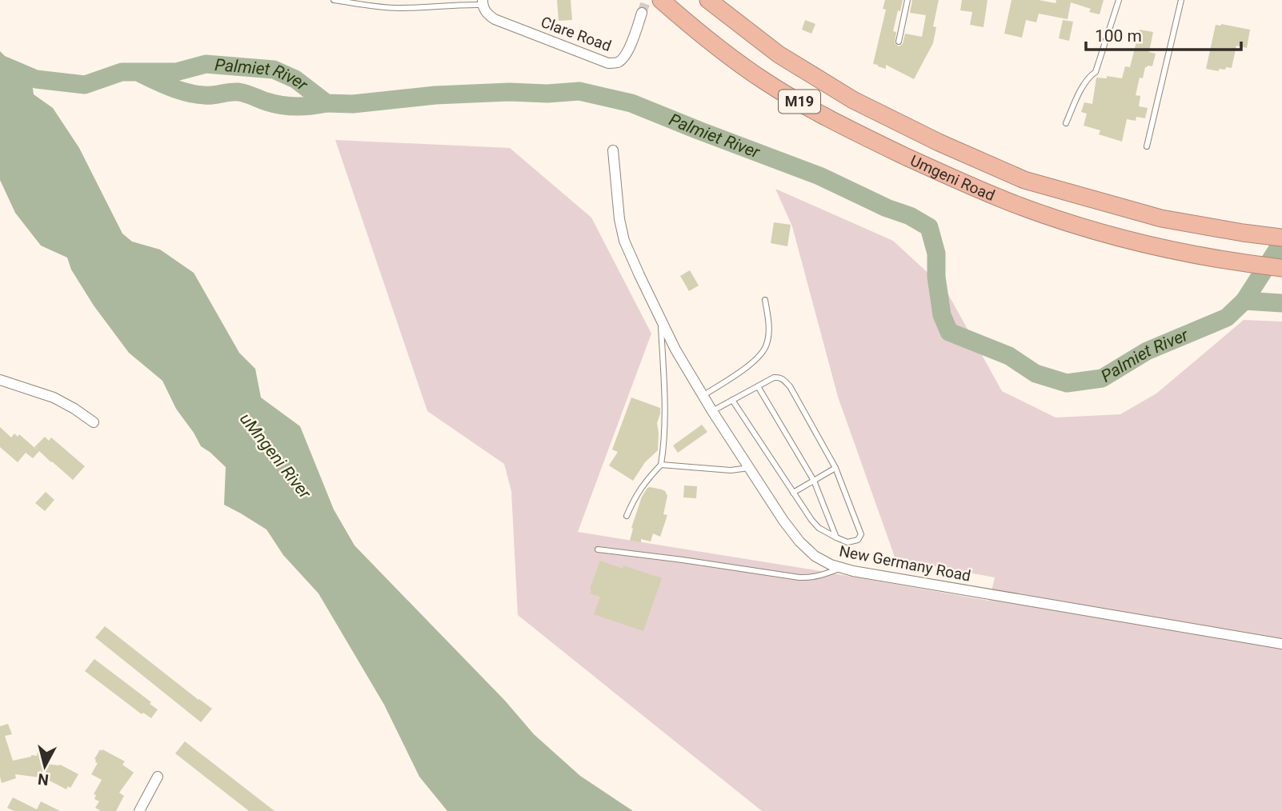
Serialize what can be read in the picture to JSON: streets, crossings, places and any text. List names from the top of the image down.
{
  "streets": {
    "highway": ["M19", "Umgeni Road"],
    "street": ["Clare Road", "New Germany Road"]
  },
  "water": ["Palmiet River", "uMngeni River"],
  "scale_bar": "100 m",
  "north": "bottom"
}
